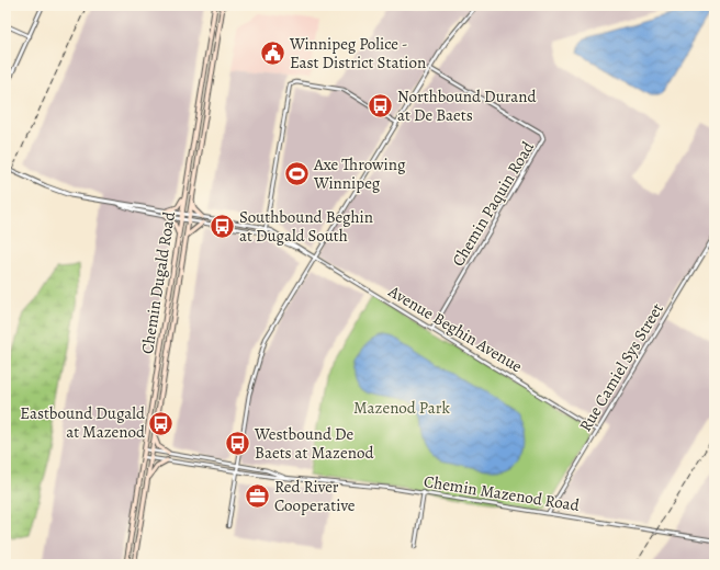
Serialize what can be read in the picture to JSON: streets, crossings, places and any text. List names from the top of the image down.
{
  "streets": {
    "main road": ["Chemin Dugald Road"],
    "street": [
      "Chemin Paquin Road",
      "Avenue Beghin Avenue",
      "Rue Camiel Sys Street",
      "Chemin Mazenod Road"
    ]
  },
  "crossings": [
    ["Chemin Paquin Road", "Avenue Beghin Avenue"],
    ["Chemin Dugald Road", "Avenue Beghin Avenue"],
    ["Chemin Dugald Road", "Chemin Mazenod Road"],
    ["Avenue Beghin Avenue", "Rue Camiel Sys Street"],
    ["Rue Camiel Sys Street", "Chemin Mazenod Road"]
  ],
  "parks": ["Mazenod Park"],
  "places": {
    "public building": ["Winnipeg Police - East District Station"],
    "bus stop": [
      "Northbound Durand at De Baets",
      "Southbound Beghin at Dugald South",
      "Eastbound Dugald at Mazenod",
      "Westbound De Baets at Mazenod"
    ],
    "sports": ["Axe Throwing Winnipeg"],
    "office": ["Red River Cooperative"]
  }
}
